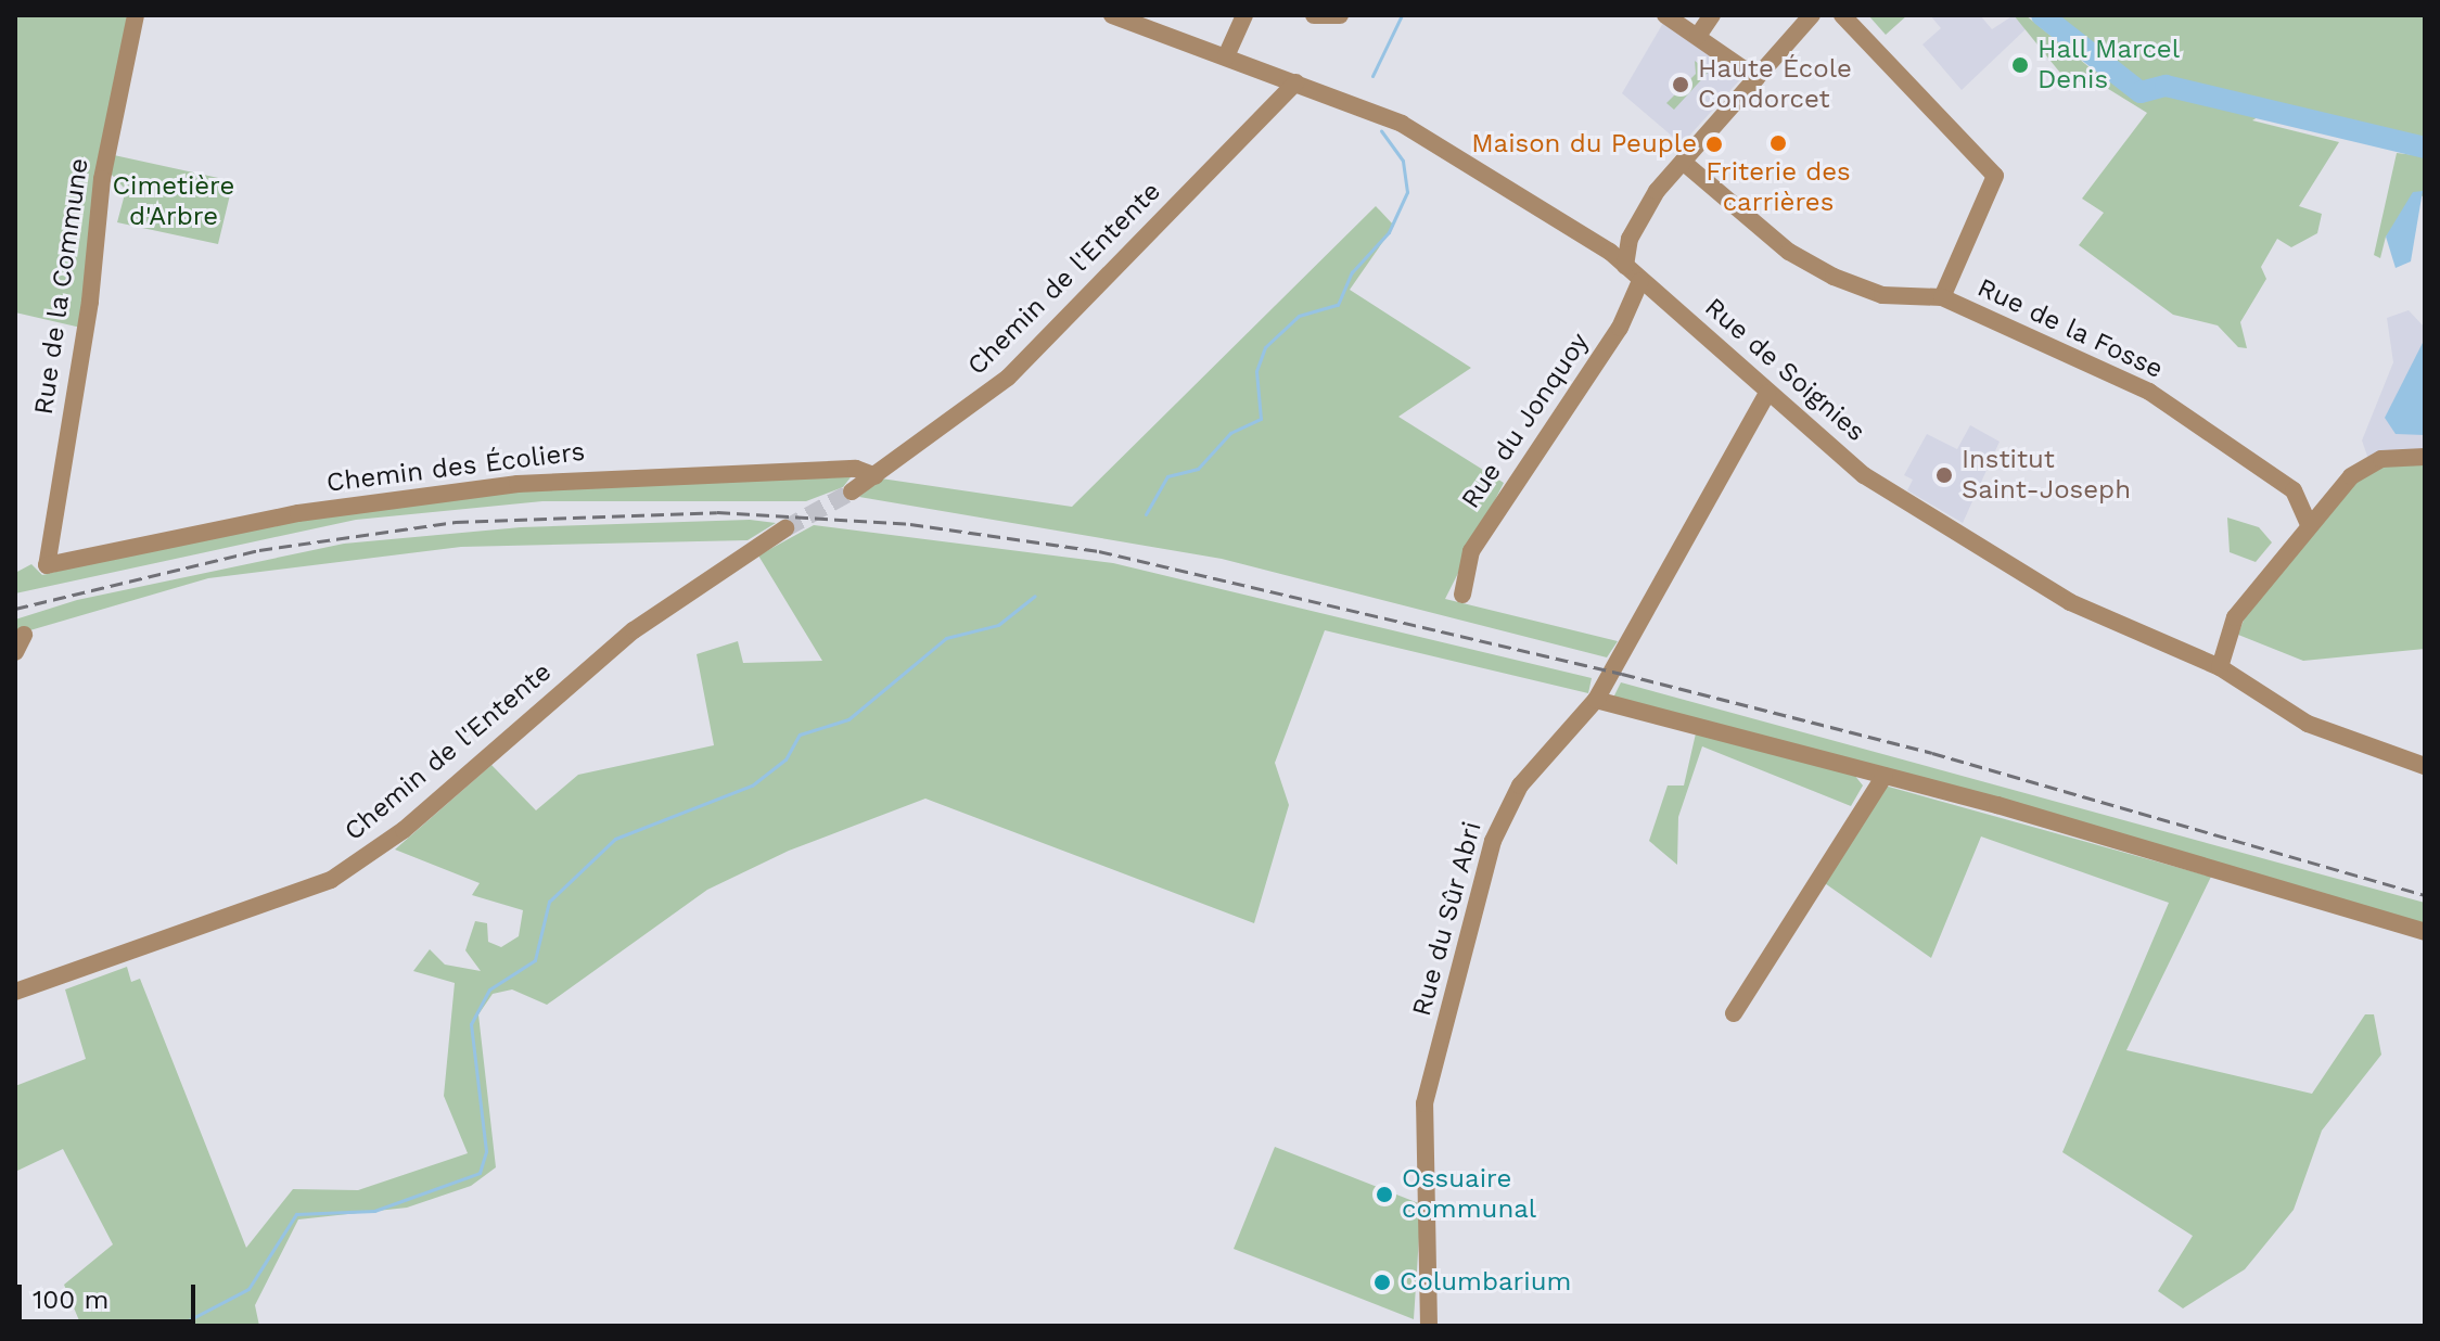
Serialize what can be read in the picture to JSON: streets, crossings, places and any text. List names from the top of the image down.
{
  "streets": {
    "street": [
      "Chemin de l'Entente",
      "Rue de la Commune",
      "Rue de la Fosse",
      "Rue de Soignies",
      "Rue du Jonquoy",
      "Chemin des Écoliers",
      "Rue du Sûr Abri"
    ]
  },
  "crossings": [
    ["Chemin de l'Entente", "Rue de Soignies"],
    ["Chemin de l'Entente", "Chemin des Écoliers"],
    ["Rue de la Commune", "Chemin des Écoliers"],
    ["Rue de Soignies", "Rue du Jonquoy"],
    ["Rue de Soignies", "Rue du Sûr Abri"]
  ],
  "parks": ["Cimetière d'Arbre"],
  "places": [
    "Hall Marcel Denis",
    "Haute École Condorcet",
    "Friterie des carrières",
    "Maison du Peuple",
    "Institut Saint-Joseph",
    "Ossuaire communal",
    "Columbarium"
  ],
  "scale_bar": "100 m"
}
